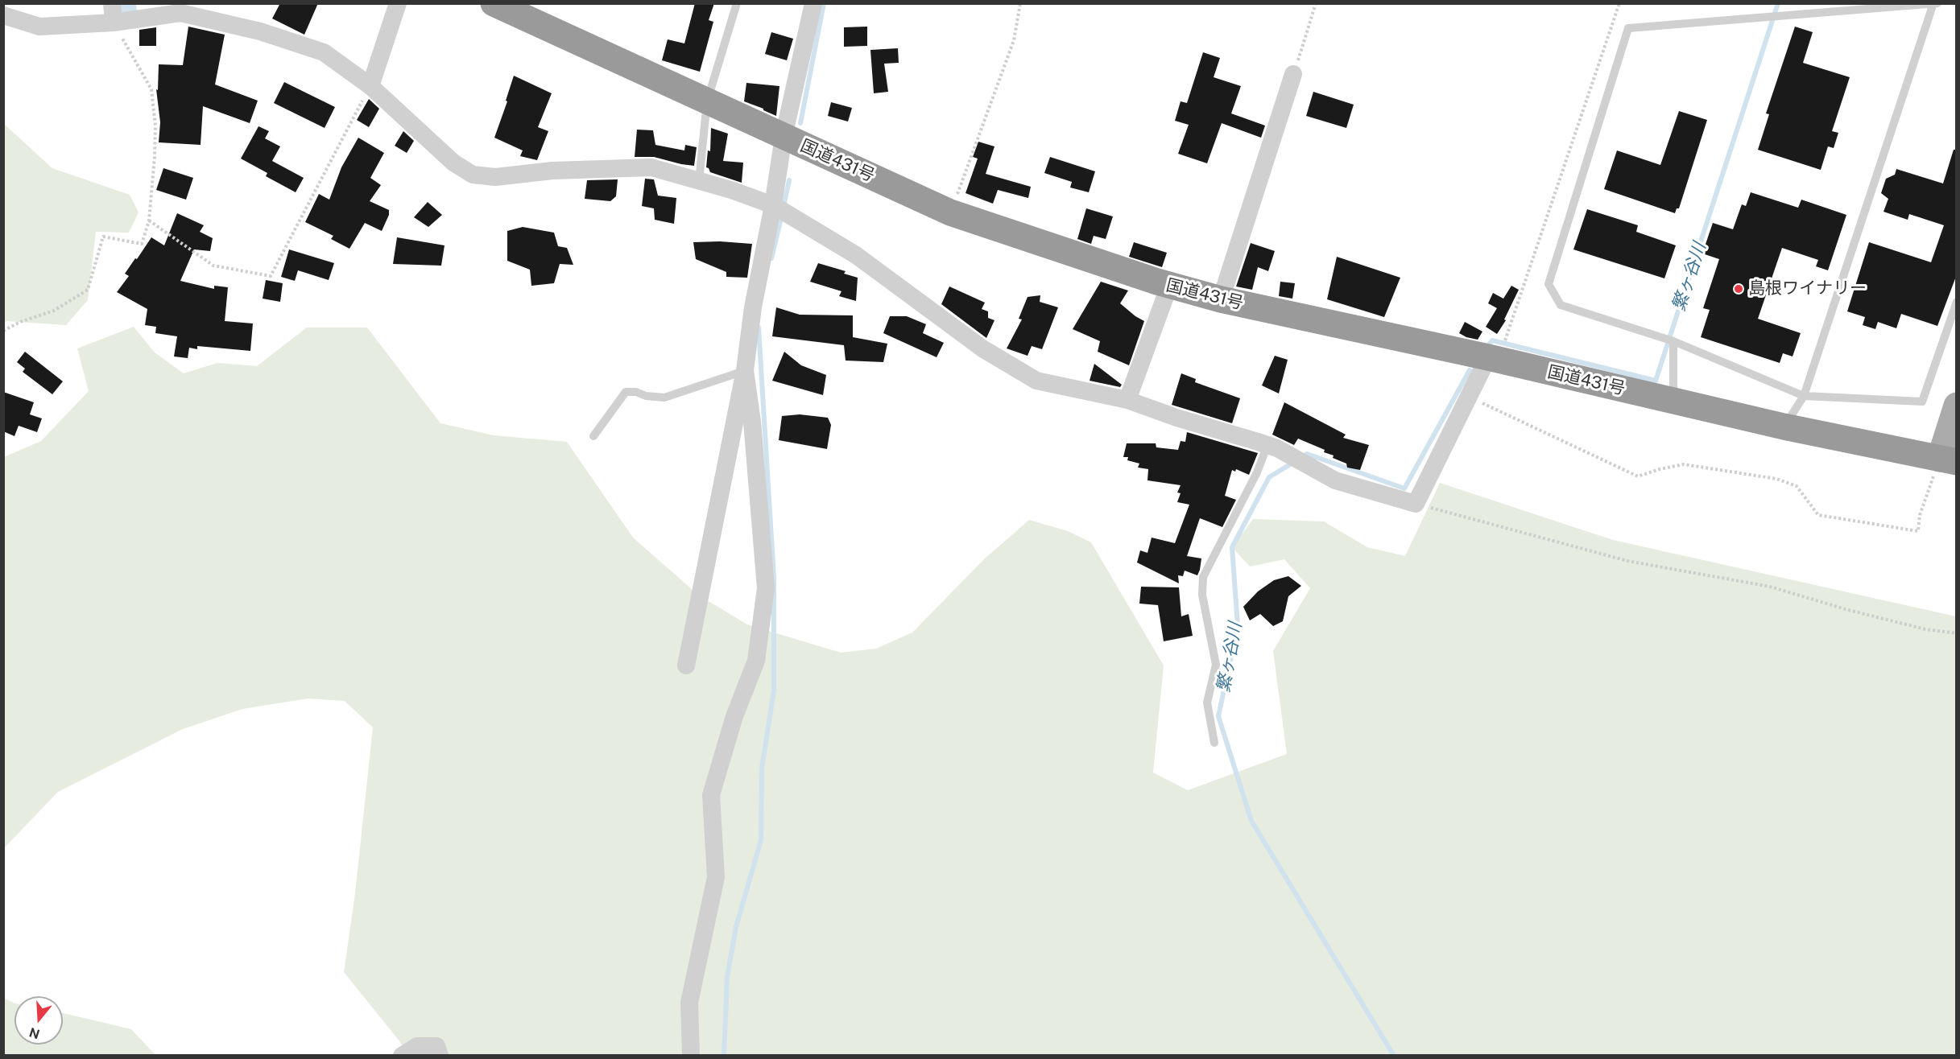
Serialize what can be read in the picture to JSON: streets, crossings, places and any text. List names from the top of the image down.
{
  "streets": {
    "highway": ["国道431号"]
  },
  "water": ["繁ヶ谷川"],
  "places": ["島根ワイナリー"],
  "north": "bottom"
}
